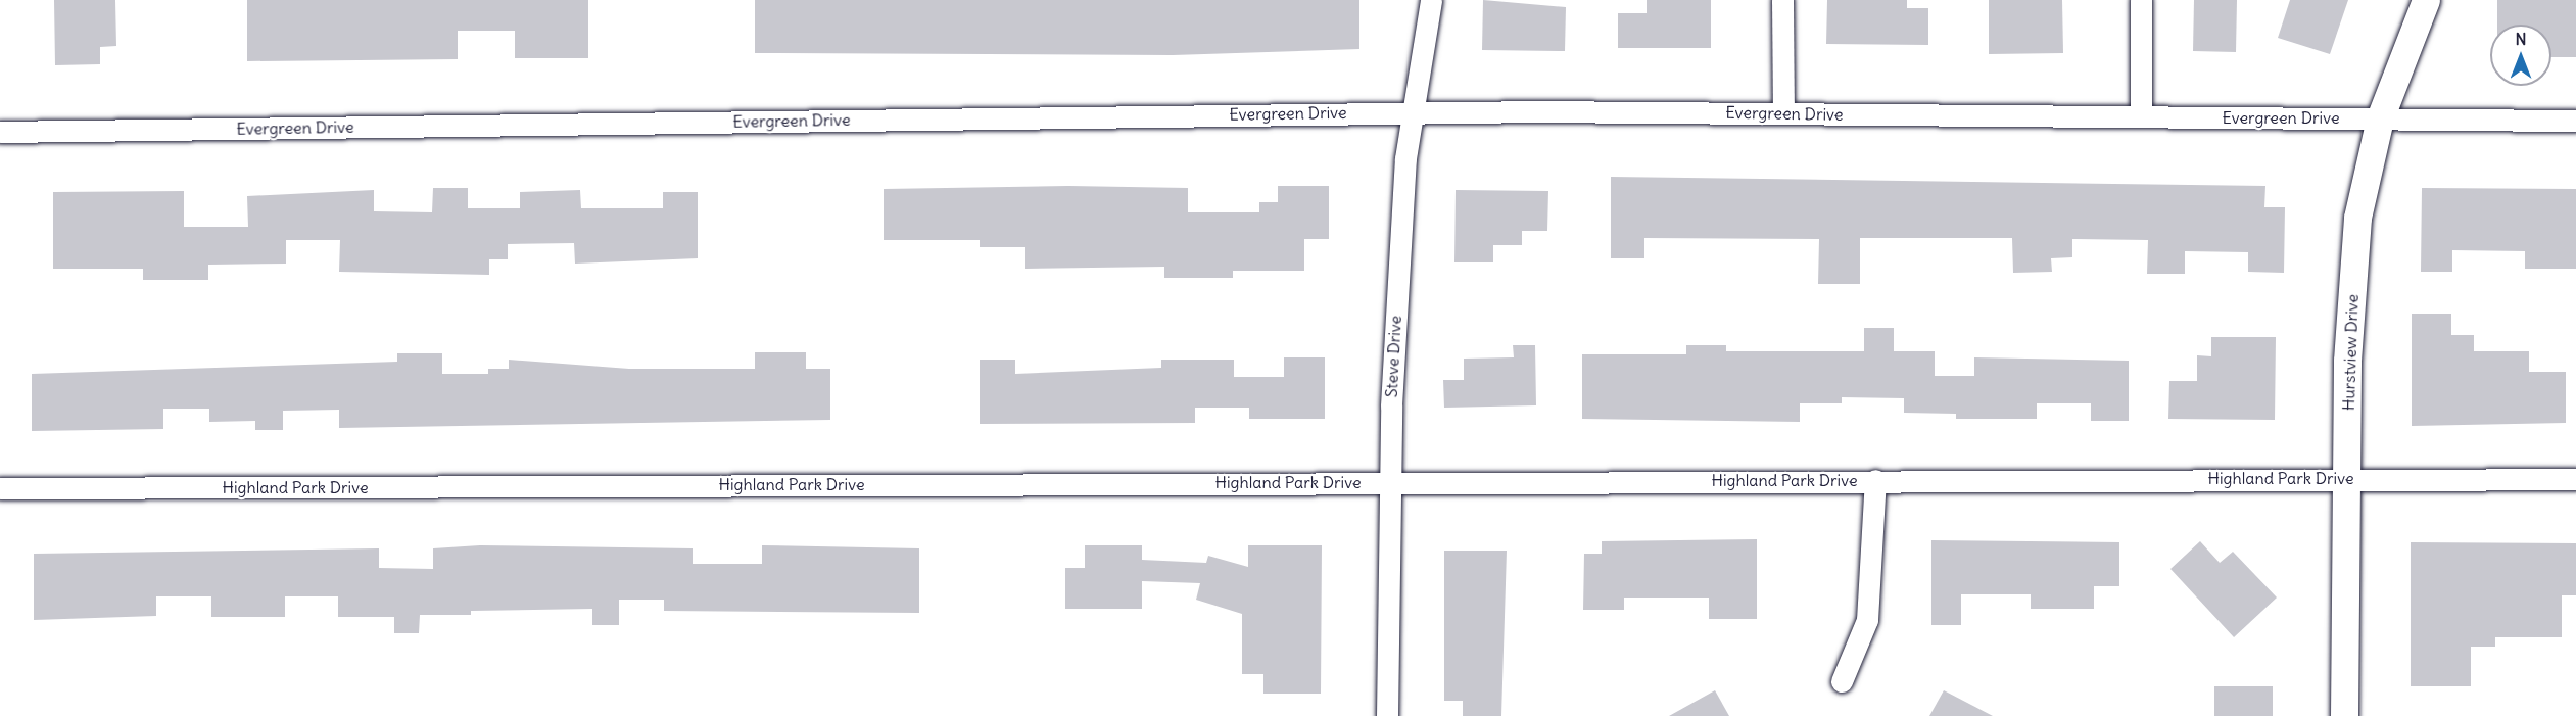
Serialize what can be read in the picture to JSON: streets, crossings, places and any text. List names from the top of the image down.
{
  "streets": {
    "street": [
      "Evergreen Drive",
      "Hurstview Drive",
      "Steve Drive",
      "Highland Park Drive"
    ]
  },
  "crossings": [
    ["Evergreen Drive", "Hurstview Drive"],
    ["Evergreen Drive", "Steve Drive"],
    ["Hurstview Drive", "Highland Park Drive"],
    ["Steve Drive", "Highland Park Drive"]
  ],
  "north": "top"
}
